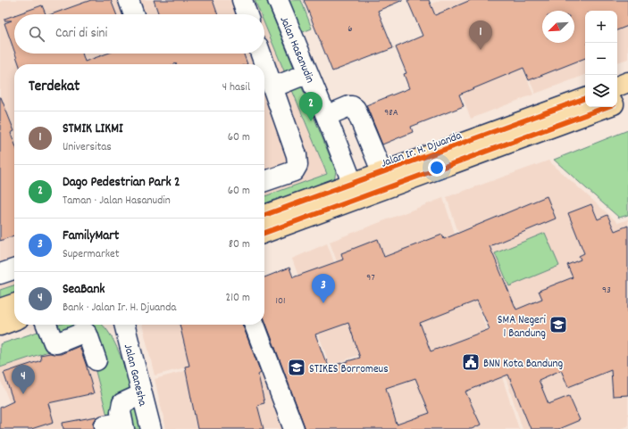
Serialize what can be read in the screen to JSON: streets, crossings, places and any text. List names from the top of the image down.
{
  "streets": {
    "main road": ["Jalan Ir. H. Djuanda"],
    "street": ["Jalan Hasanudin", "Jalan Ganesha"]
  },
  "crossings": [
    ["Jalan Hasanudin", "Jalan Ir. H. Djuanda"]
  ],
  "places": {
    "school or university": ["SMA Negeri 1 Bandung", "STIKES Borromeus"],
    "public building": ["BNN Kota Bandung"]
  },
  "house_numbers": [
    "6",
    "98A",
    "97",
    "93",
    "101"
  ],
  "north": "bottom left",
  "page": {
    "map_buttons": ["+", "−"],
    "search": "Cari di sini",
    "pins": [
      "1",
      "2",
      "3",
      "4"
    ],
    "heading": ["Terdekat", "4 hasil"],
    "list": [
      {
        "mark": "1",
        "name": "STMIK LIKMI",
        "note": "Universitas",
        "value": "60 m"
      },
      {
        "mark": "2",
        "name": "Dago Pedestrian Park 2",
        "note": "Taman · Jalan Hasanudin",
        "value": "60 m"
      },
      {
        "mark": "3",
        "name": "FamilyMart",
        "note": "Supermarket",
        "value": "80 m"
      },
      {
        "mark": "4",
        "name": "SeaBank",
        "note": "Bank · Jalan Ir. H. Djuanda",
        "value": "210 m"
      }
    ]
  }
}
